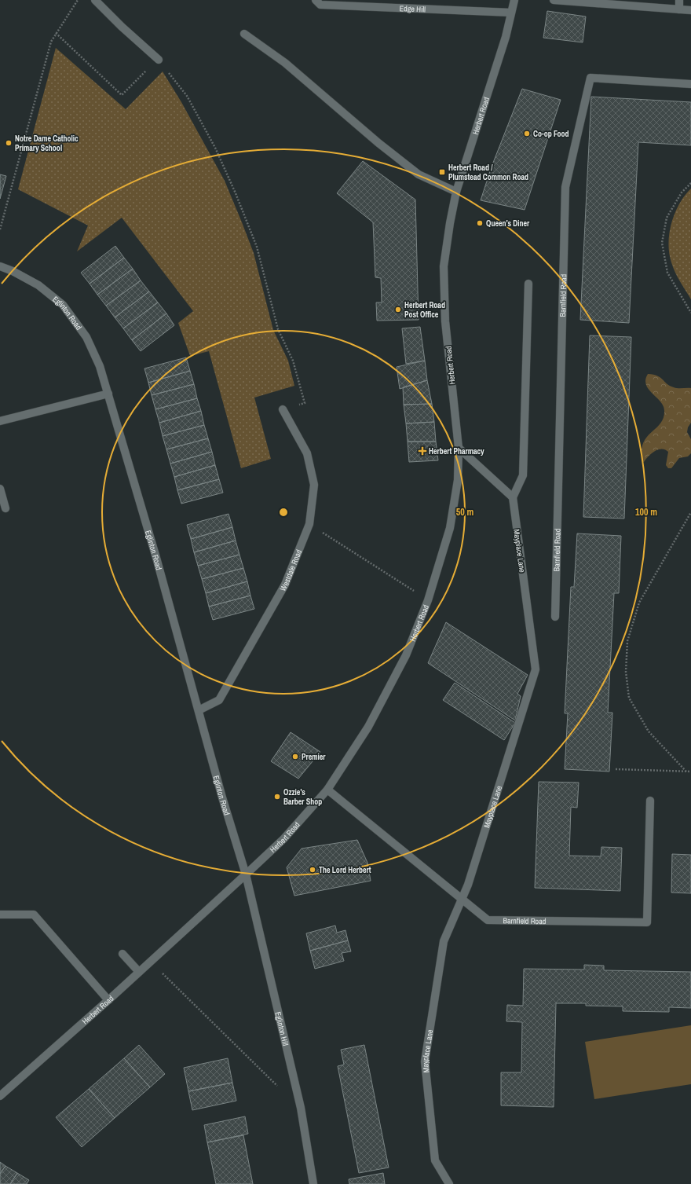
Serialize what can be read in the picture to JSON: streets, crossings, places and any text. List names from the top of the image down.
{
  "streets": {
    "street": [
      "Edge Hill",
      "Herbert Road",
      "Barnfield Road",
      "Eglinton Road",
      "Mayplace Lane",
      "Westdale Road",
      "Eglinton Hill"
    ]
  },
  "crossings": [
    ["Edge Hill", "Herbert Road"],
    ["Herbert Road", "Barnfield Road"],
    ["Herbert Road", "Eglinton Road"],
    ["Herbert Road", "Eglinton Hill"],
    ["Barnfield Road", "Mayplace Lane"],
    ["Eglinton Road", "Westdale Road"],
    ["Eglinton Road", "Eglinton Hill"]
  ],
  "places": {
    "other": [
      "Co-op Food",
      "Notre Dame Catholic Primary School",
      "Queen’s Diner",
      "Herbert Road Post Office",
      "Premier",
      "Ozzie's Barber Shop",
      "The Lord Herbert"
    ],
    "transit": ["Herbert Road / Plumstead Common Road"],
    "health": ["Herbert Pharmacy"]
  },
  "rings": ["50 m", "100 m"]
}
